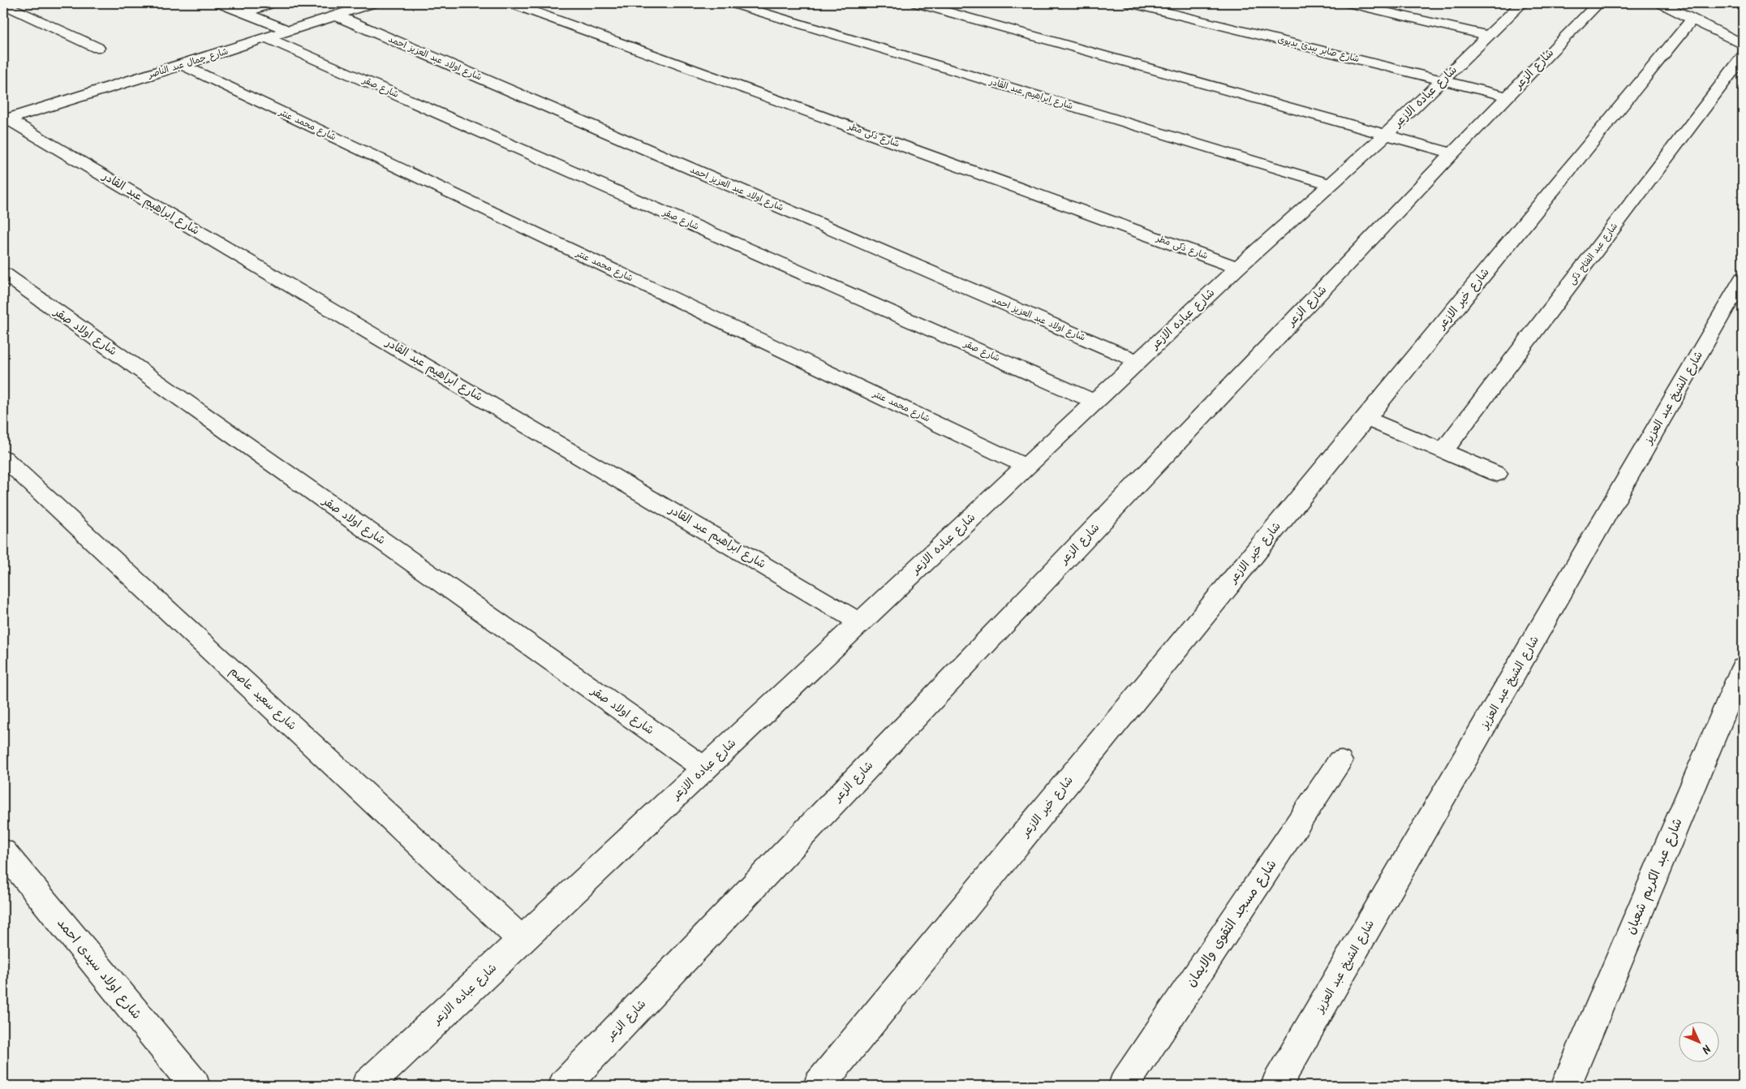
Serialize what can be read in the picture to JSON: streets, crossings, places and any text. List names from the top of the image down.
{
  "streets": {
    "street": [
      "شارع صابر بيدئ بديوى",
      "شارع اولاد عبد العزيز احمد",
      "شارع جمال عبد الناصر",
      "شارع الزعر",
      "شارع صقر",
      "شارع ابراهيم عبد القادر",
      "شارع عباده الازعر",
      "شارع محمد عنتر",
      "شارع ذكى مطر",
      "شارع عبد الفتاح ذكى",
      "شارع خير الازعر",
      "شارع اولاد صقر",
      "شارع الشيخ عبد العزيز",
      "شارع سعيد عاصم",
      "شارع عبد الكريم شعبان",
      "شارع مسجد التقوى والايمان",
      "شارع اولاد سيدى احمد"
    ]
  },
  "crossings": [
    ["شارع صابر بيدئ بديوى", "شارع الزعر"],
    ["شارع صابر بيدئ بديوى", "شارع عباده الازعر"],
    ["شارع اولاد عبد العزيز احمد", "شارع جمال عبد الناصر"],
    ["شارع اولاد عبد العزيز احمد", "شارع عباده الازعر"],
    ["شارع جمال عبد الناصر", "شارع صقر"],
    ["شارع جمال عبد الناصر", "شارع ابراهيم عبد القادر"],
    ["شارع جمال عبد الناصر", "شارع محمد عنتر"],
    ["شارع صقر", "شارع عباده الازعر"],
    ["شارع ابراهيم عبد القادر", "شارع عباده الازعر"],
    ["شارع عباده الازعر", "شارع محمد عنتر"],
    ["شارع عباده الازعر", "شارع ذكى مطر"],
    ["شارع عباده الازعر", "شارع اولاد صقر"],
    ["شارع عباده الازعر", "شارع سعيد عاصم"]
  ],
  "north": "bottom right"
}
